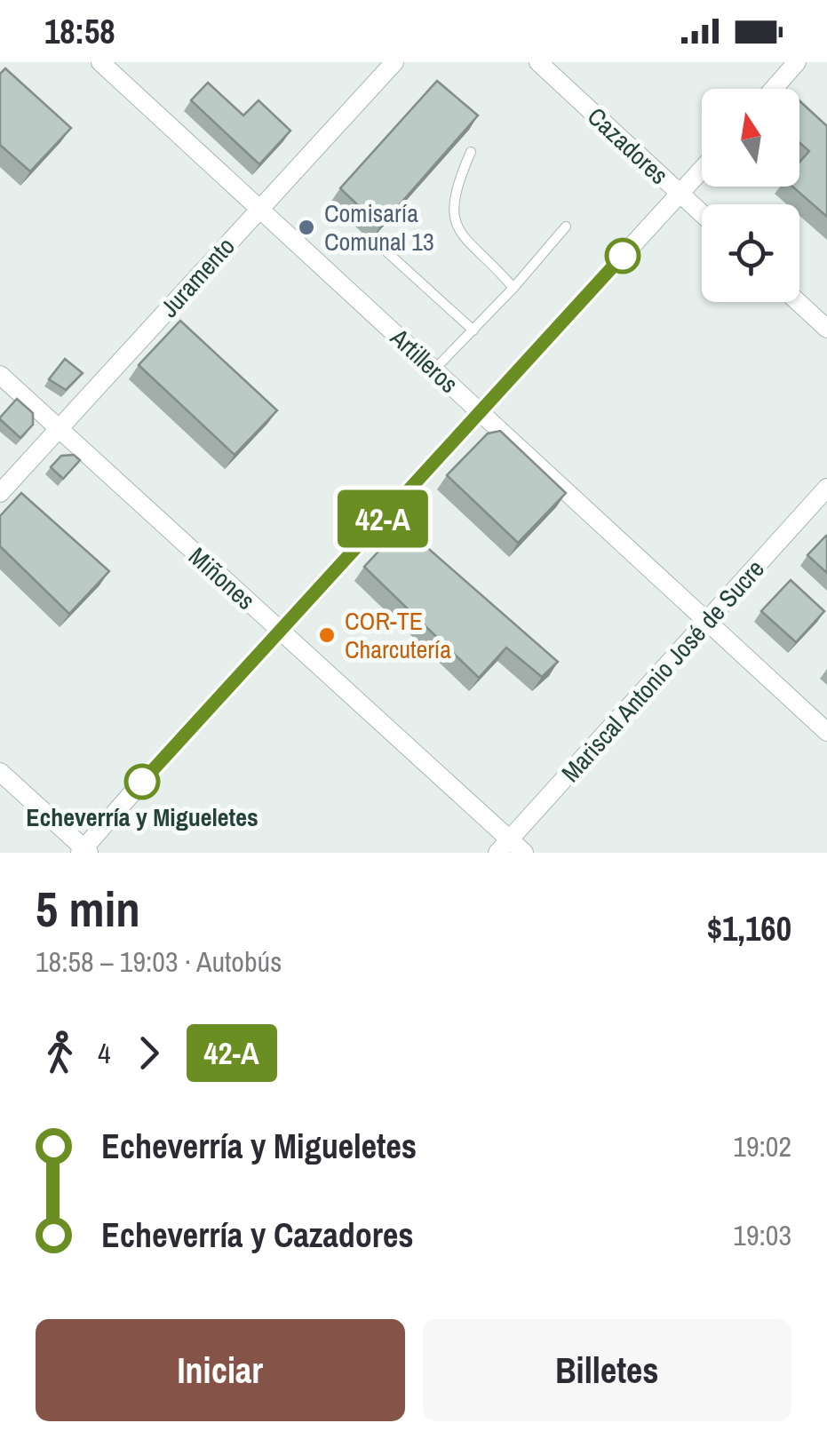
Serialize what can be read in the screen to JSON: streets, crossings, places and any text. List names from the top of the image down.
{
  "streets": {
    "street": [
      "Cazadores",
      "Juramento",
      "Artilleros",
      "Miñones",
      "Mariscal Antonio José de Sucre"
    ]
  },
  "crossings": [
    ["Juramento", "Artilleros"],
    ["Juramento", "Miñones"],
    ["Artilleros", "Mariscal Antonio José de Sucre"],
    ["Miñones", "Mariscal Antonio José de Sucre"]
  ],
  "places": ["Comisaría Comunal 13", "COR-TE Charcutería", "Echeverría y Migueletes"],
  "lines": ["bus line 42-A"],
  "north": "top",
  "page": {
    "status": "18:58",
    "on_map": "42-A",
    "heading": ["5 min", "18:58 – 19:03 · Autobús", "$1,160"],
    "legs": ["4", "42-A"],
    "list": [
      {
        "name": "Echeverría y Migueletes",
        "value": "19:02"
      },
      {
        "name": "Echeverría y Cazadores",
        "value": "19:03"
      }
    ],
    "buttons": ["Iniciar", "Billetes"]
  }
}
